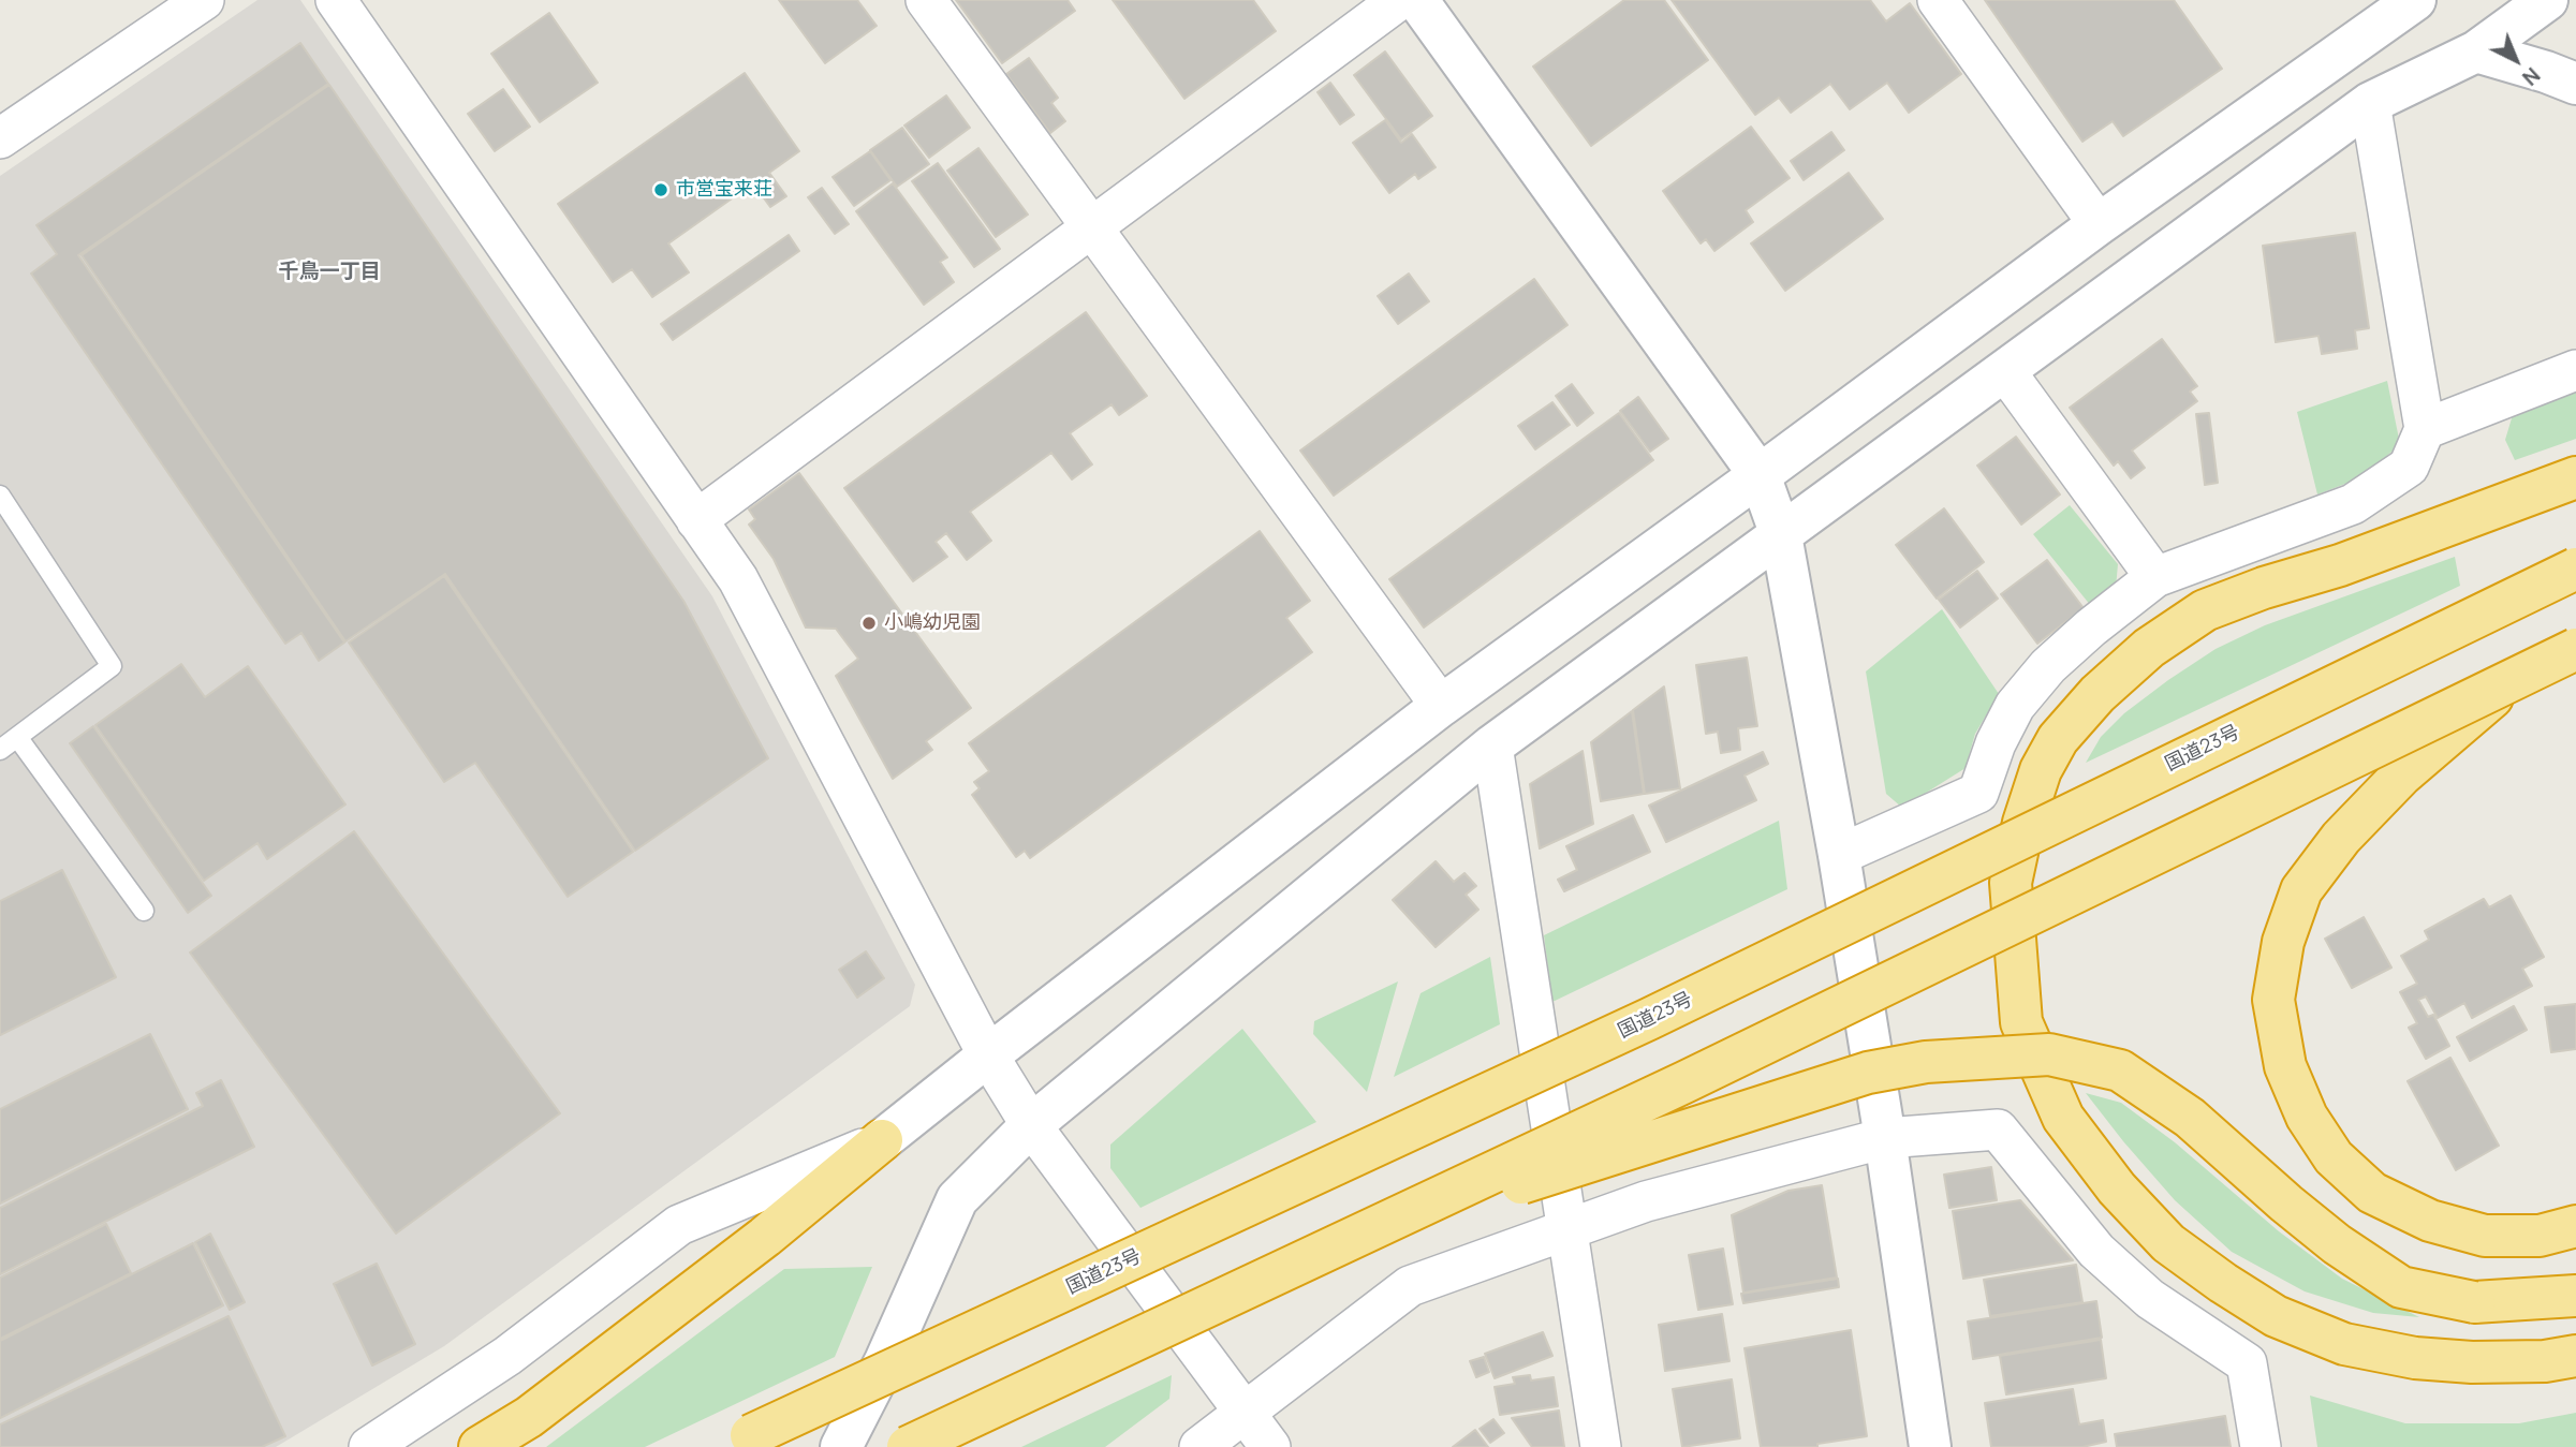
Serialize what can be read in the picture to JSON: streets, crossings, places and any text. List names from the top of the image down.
{
  "streets": {
    "highway": ["国道23号"]
  },
  "districts": ["千鳥一丁目"],
  "places": ["市営宝来荘", "小嶋幼児園"],
  "north": "bottom right"
}
